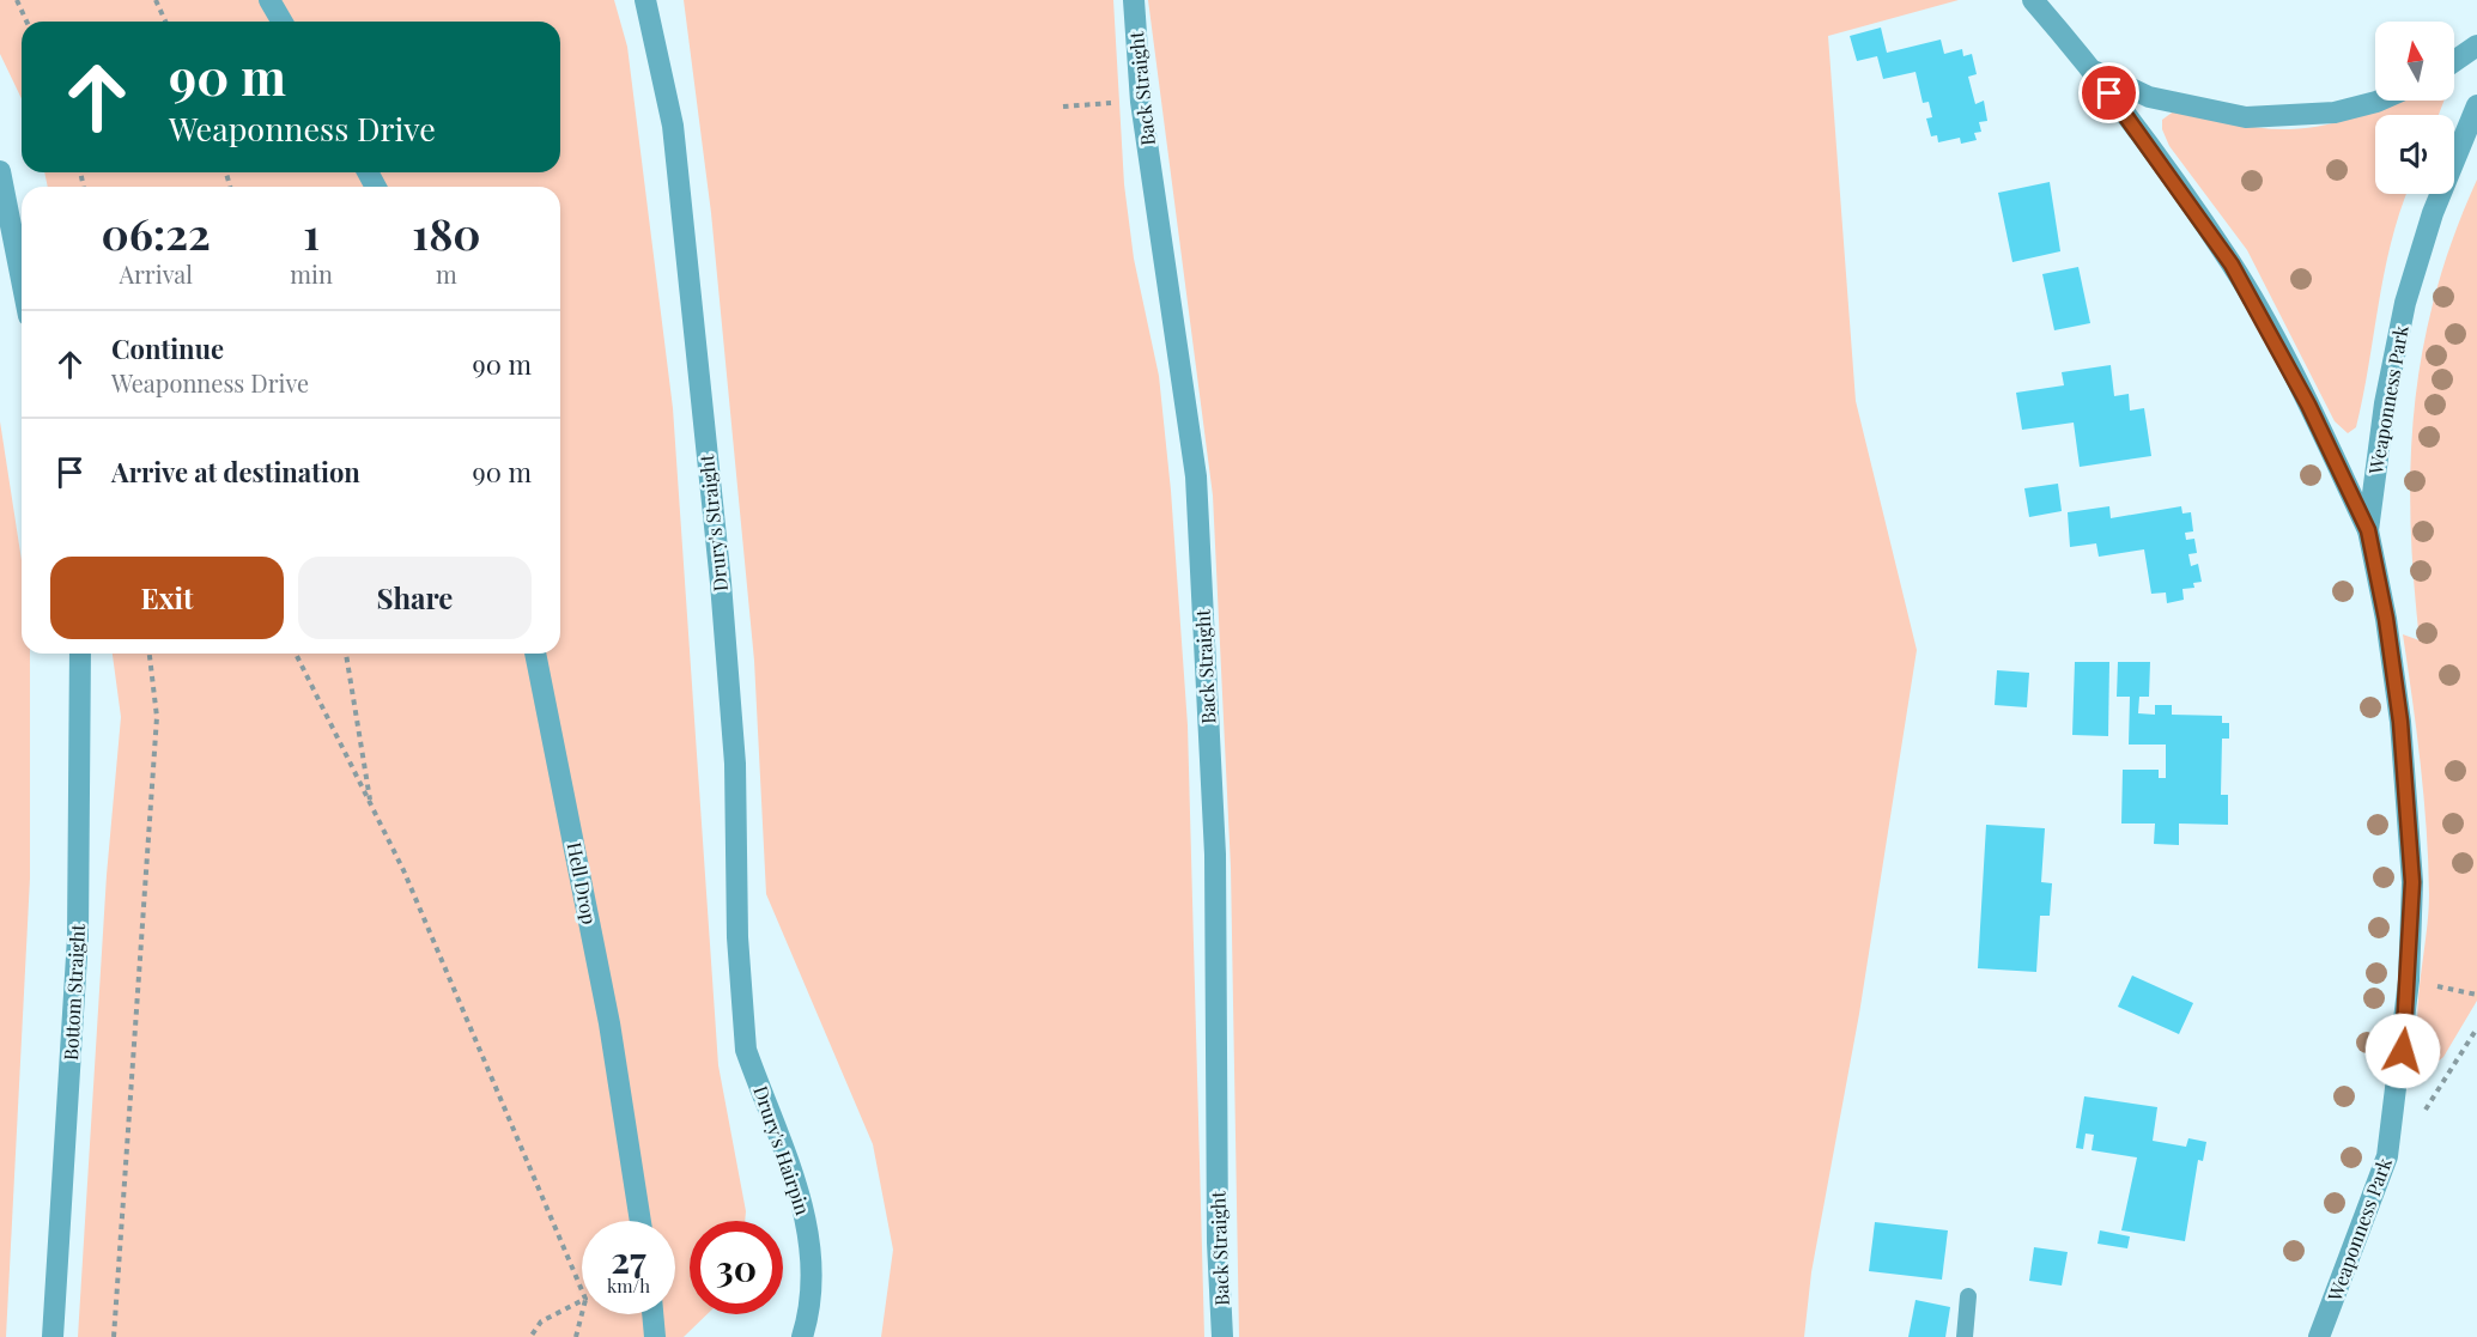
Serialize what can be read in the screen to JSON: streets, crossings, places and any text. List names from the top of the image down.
{
  "streets": {
    "street": [
      "Back Straight",
      "Weaponness Park",
      "Drury's Straight",
      "Hell Drop",
      "Bottom Straight",
      "Drury's Hairpin"
    ]
  },
  "crossings": [
    ["Drury's Straight", "Drury's Hairpin"]
  ],
  "north": "top",
  "page": {
    "turn": ["90 m", "Weaponness Drive"],
    "eta": [
      "06:22",
      "Arrival",
      "1",
      "min",
      "180",
      "m"
    ],
    "list": [
      {
        "name": "Continue",
        "note": "Weaponness Drive",
        "value": "90 m"
      },
      {
        "name": "Arrive at destination",
        "value": "90 m"
      }
    ],
    "buttons": ["Exit", "Share"],
    "speed": "27 km/h",
    "limit": "30"
  }
}
